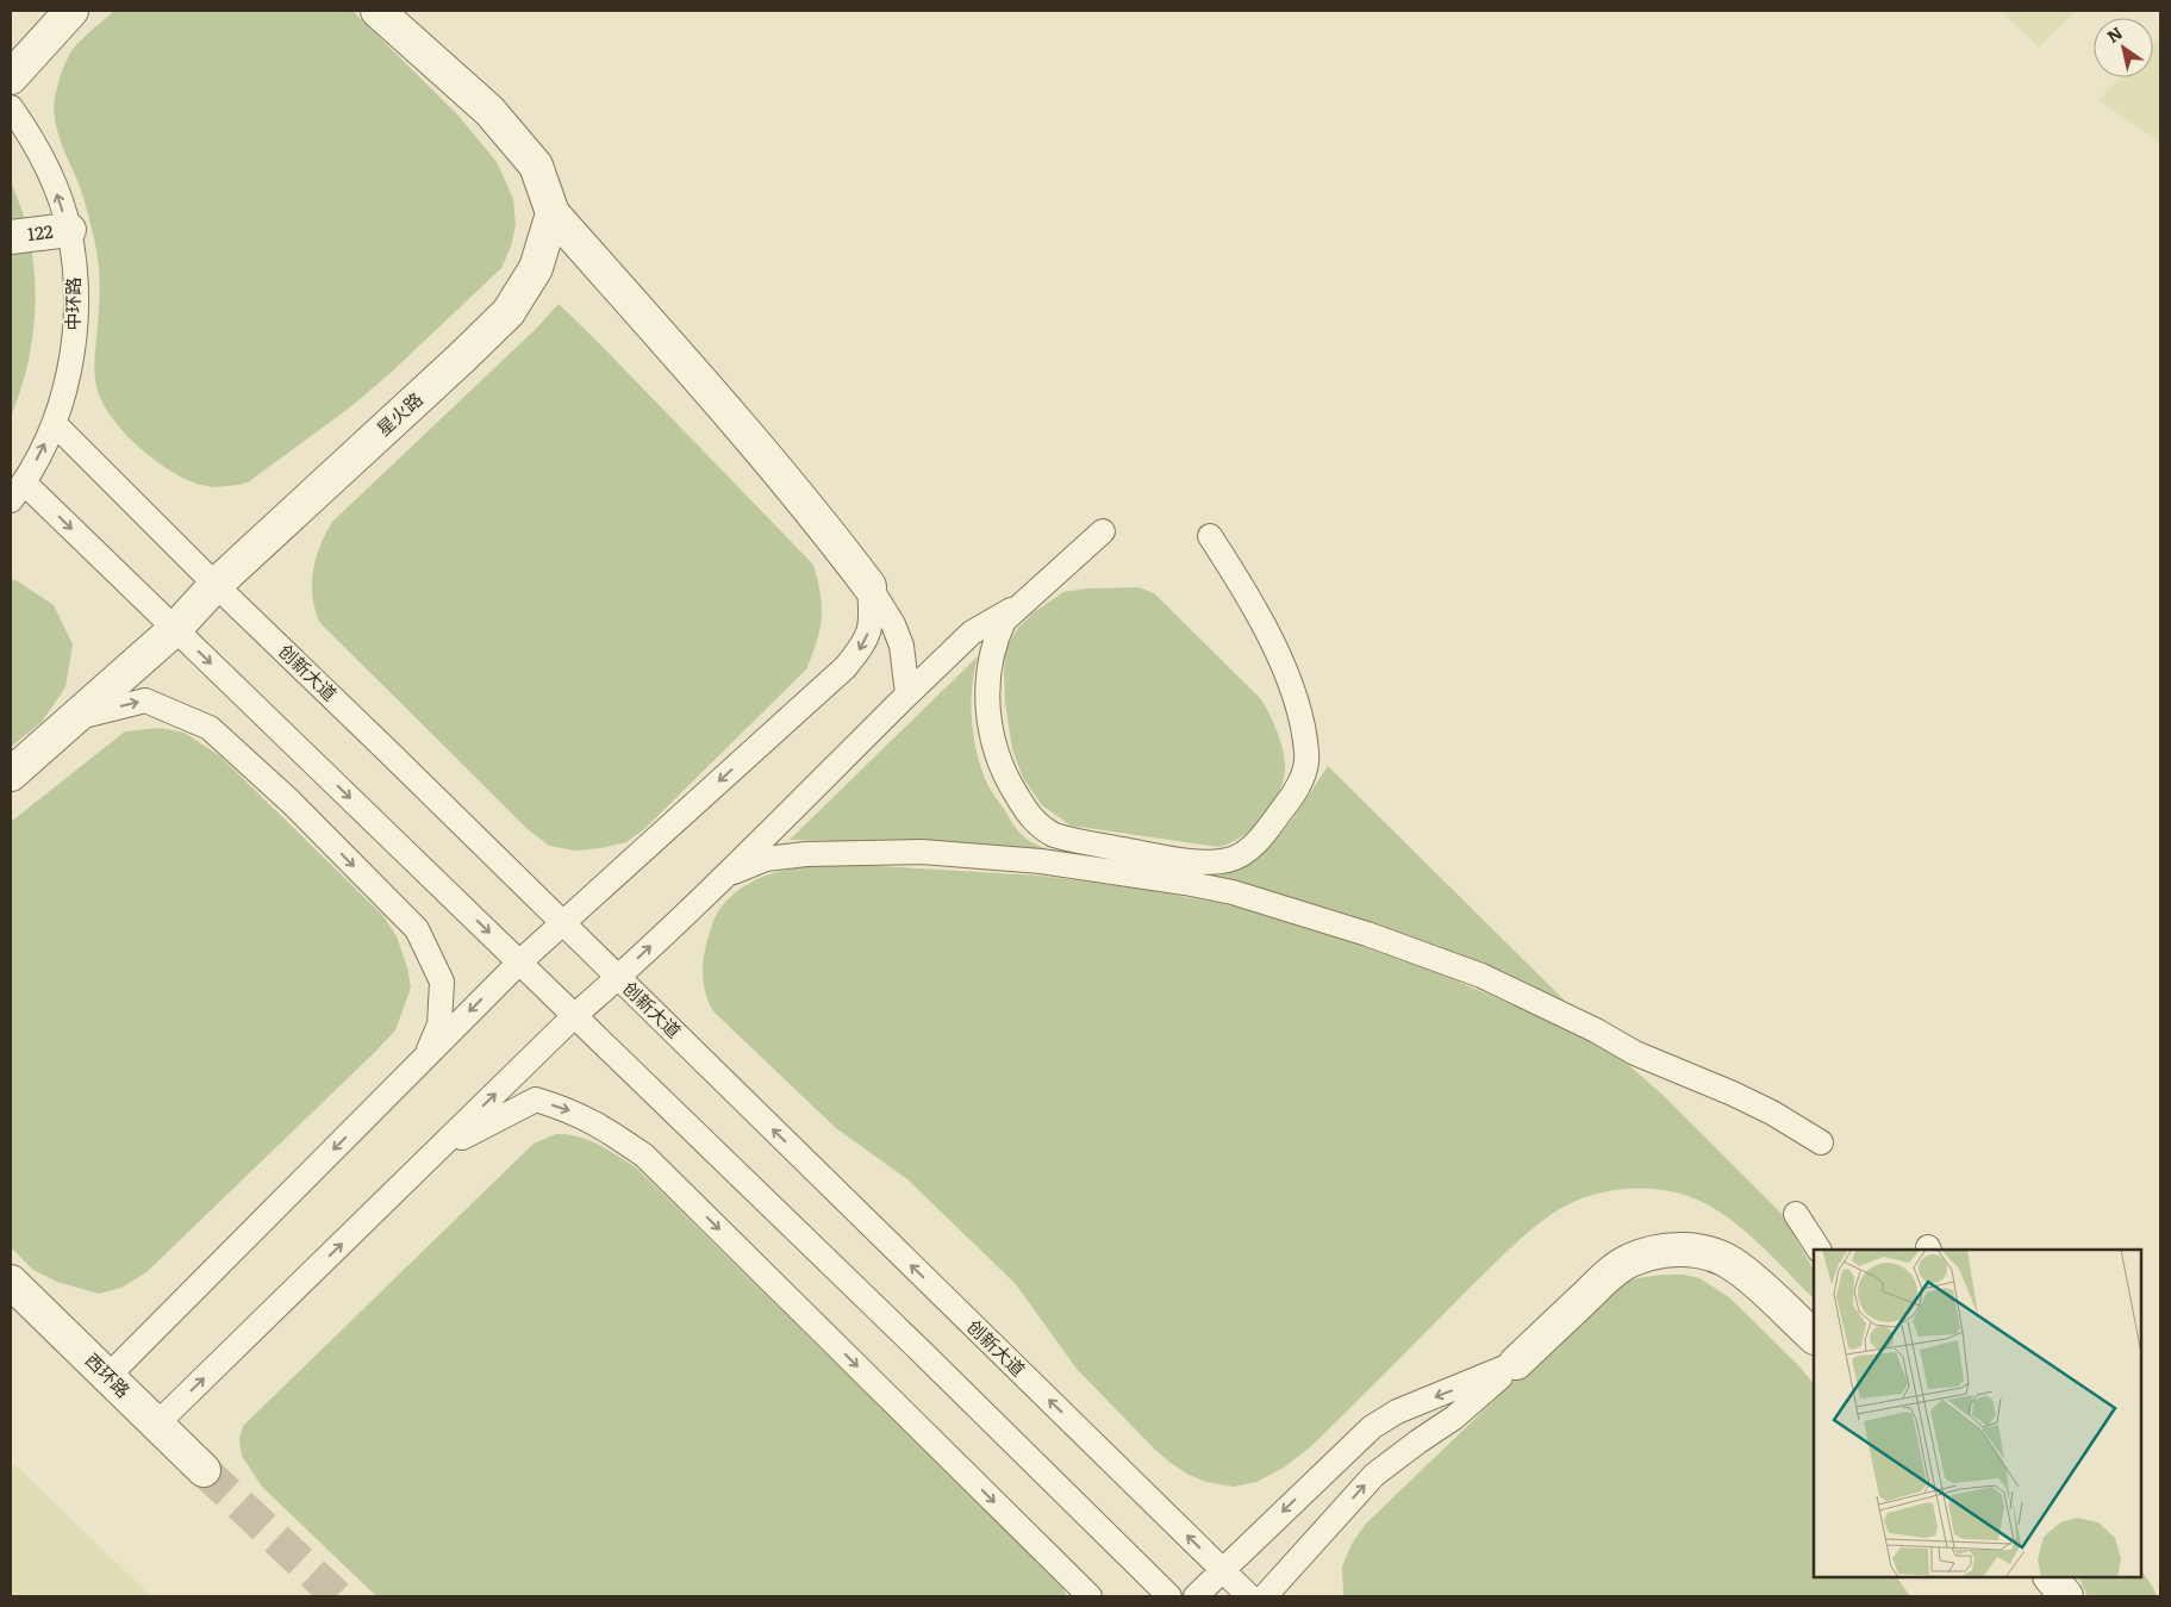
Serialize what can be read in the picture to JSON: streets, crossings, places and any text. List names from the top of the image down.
{
  "streets": {
    "street": ["122", "星火路", "西环路"],
    "lane": ["中环路", "创新大道"]
  },
  "crossings": [
    ["122", "中环路"],
    ["中环路", "创新大道"],
    ["星火路", "创新大道"]
  ],
  "one_way": ["中环路"],
  "north": "top left"
}
